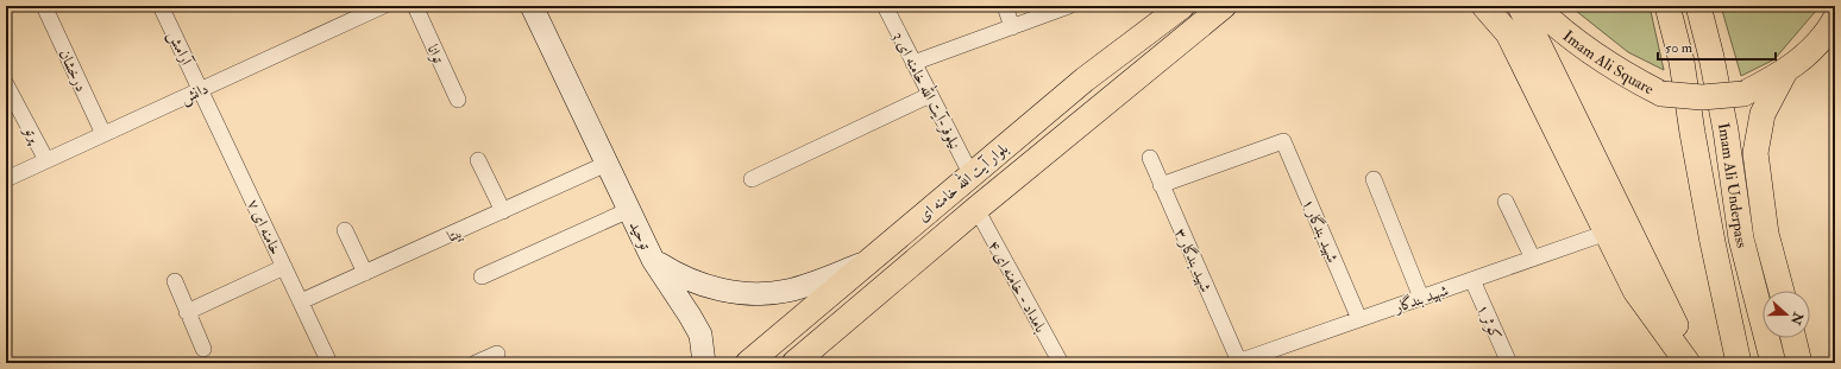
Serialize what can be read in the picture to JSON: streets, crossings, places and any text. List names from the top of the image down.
{
  "streets": {
    "main road": [
      "Imam Ali Square",
      "بلوار آیت الله خامنه ای",
      "Imam Ali Underpass",
      "توحید"
    ],
    "street": [
      "آرامش",
      "توانا",
      "درخشان",
      "نیلوفر-آیت الله خامنه ای 3",
      "دانش",
      "پرتو",
      "خامنه ای ۷",
      "شهید بندگار ۱",
      "بیتا",
      "شهید بندگار ۳",
      "بامداد - خامنه ای ۴",
      "شهید بندگار",
      "کوثر ۱"
    ]
  },
  "crossings": [
    ["آرامش", "دانش"],
    ["آرامش", "خامنه ای ۷"],
    ["درخشان", "دانش"],
    ["نیلوفر-آیت الله خامنه ای 3", "بلوار آیت الله خامنه ای"],
    ["دانش", "پرتو"],
    ["دانش", "خامنه ای ۷"],
    ["بلوار آیت الله خامنه ای", "توحید"],
    ["بلوار آیت الله خامنه ای", "بامداد - خامنه ای ۴"],
    ["خامنه ای ۷", "بیتا"],
    ["شهید بندگار ۱", "شهید بندگار ۳"],
    ["شهید بندگار ۱", "شهید بندگار"],
    ["بیتا", "توحید"],
    ["شهید بندگار ۳", "شهید بندگار"],
    ["شهید بندگار", "کوثر ۱"]
  ],
  "scale_bar": "50 m",
  "north": "right"
}
